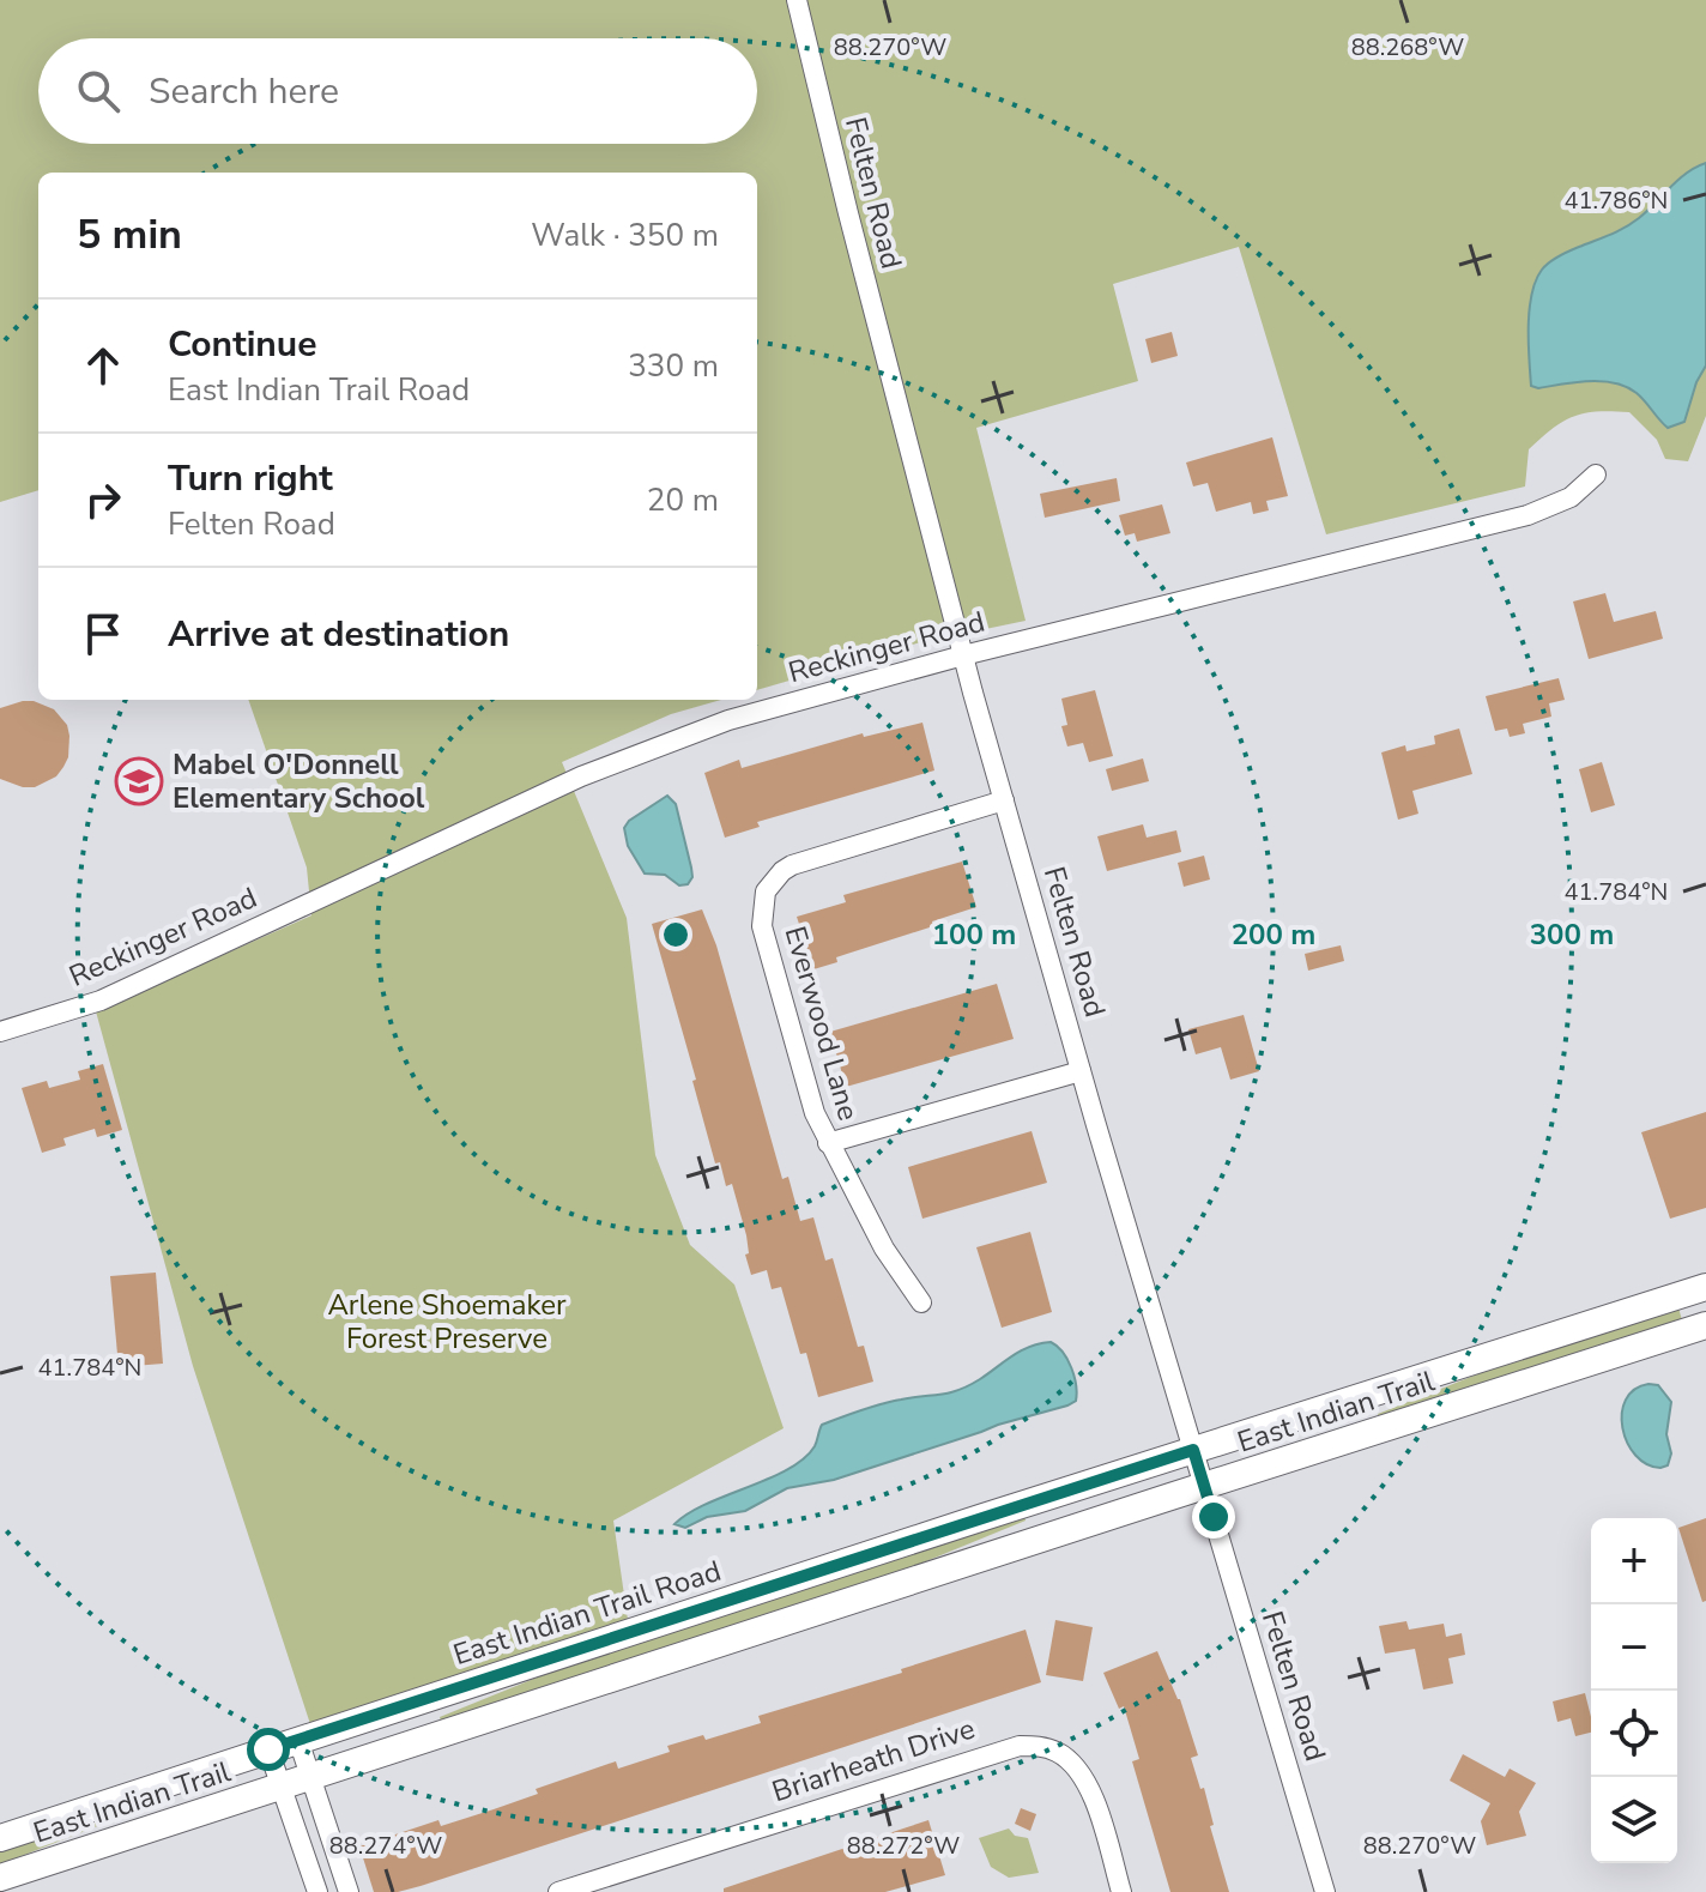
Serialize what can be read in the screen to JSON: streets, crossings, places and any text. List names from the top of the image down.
{
  "streets": {
    "main road": ["East Indian Trail", "East Indian Trail Road"],
    "street": [
      "Felten Road",
      "Reckinger Road",
      "Everwood Lane",
      "Briarheath Drive"
    ]
  },
  "crossings": [
    ["Felten Road", "Reckinger Road"],
    ["Felten Road", "Everwood Lane"],
    ["Felten Road", "East Indian Trail"],
    ["Felten Road", "East Indian Trail Road"],
    ["East Indian Trail", "East Indian Trail Road"]
  ],
  "parks": ["Arlene Shoemaker Forest Preserve"],
  "places": {
    "school or university": ["Mabel O'Donnell Elementary School"]
  },
  "page": {
    "search": "Search here",
    "heading": ["5 min", "Walk · 350 m"],
    "list": [
      ["Continue", "East Indian Trail Road", "330 m"],
      ["Turn right", "Felten Road", "20 m"],
      "Arrive at destination"
    ],
    "map_buttons": ["+", "−"]
  },
  "coordinates": [
    "88.270°W",
    "88.268°W",
    "41.786°N",
    "41.784°N",
    "88.274°W",
    "88.272°W"
  ],
  "rings": ["100 m", "200 m", "300 m"]
}
